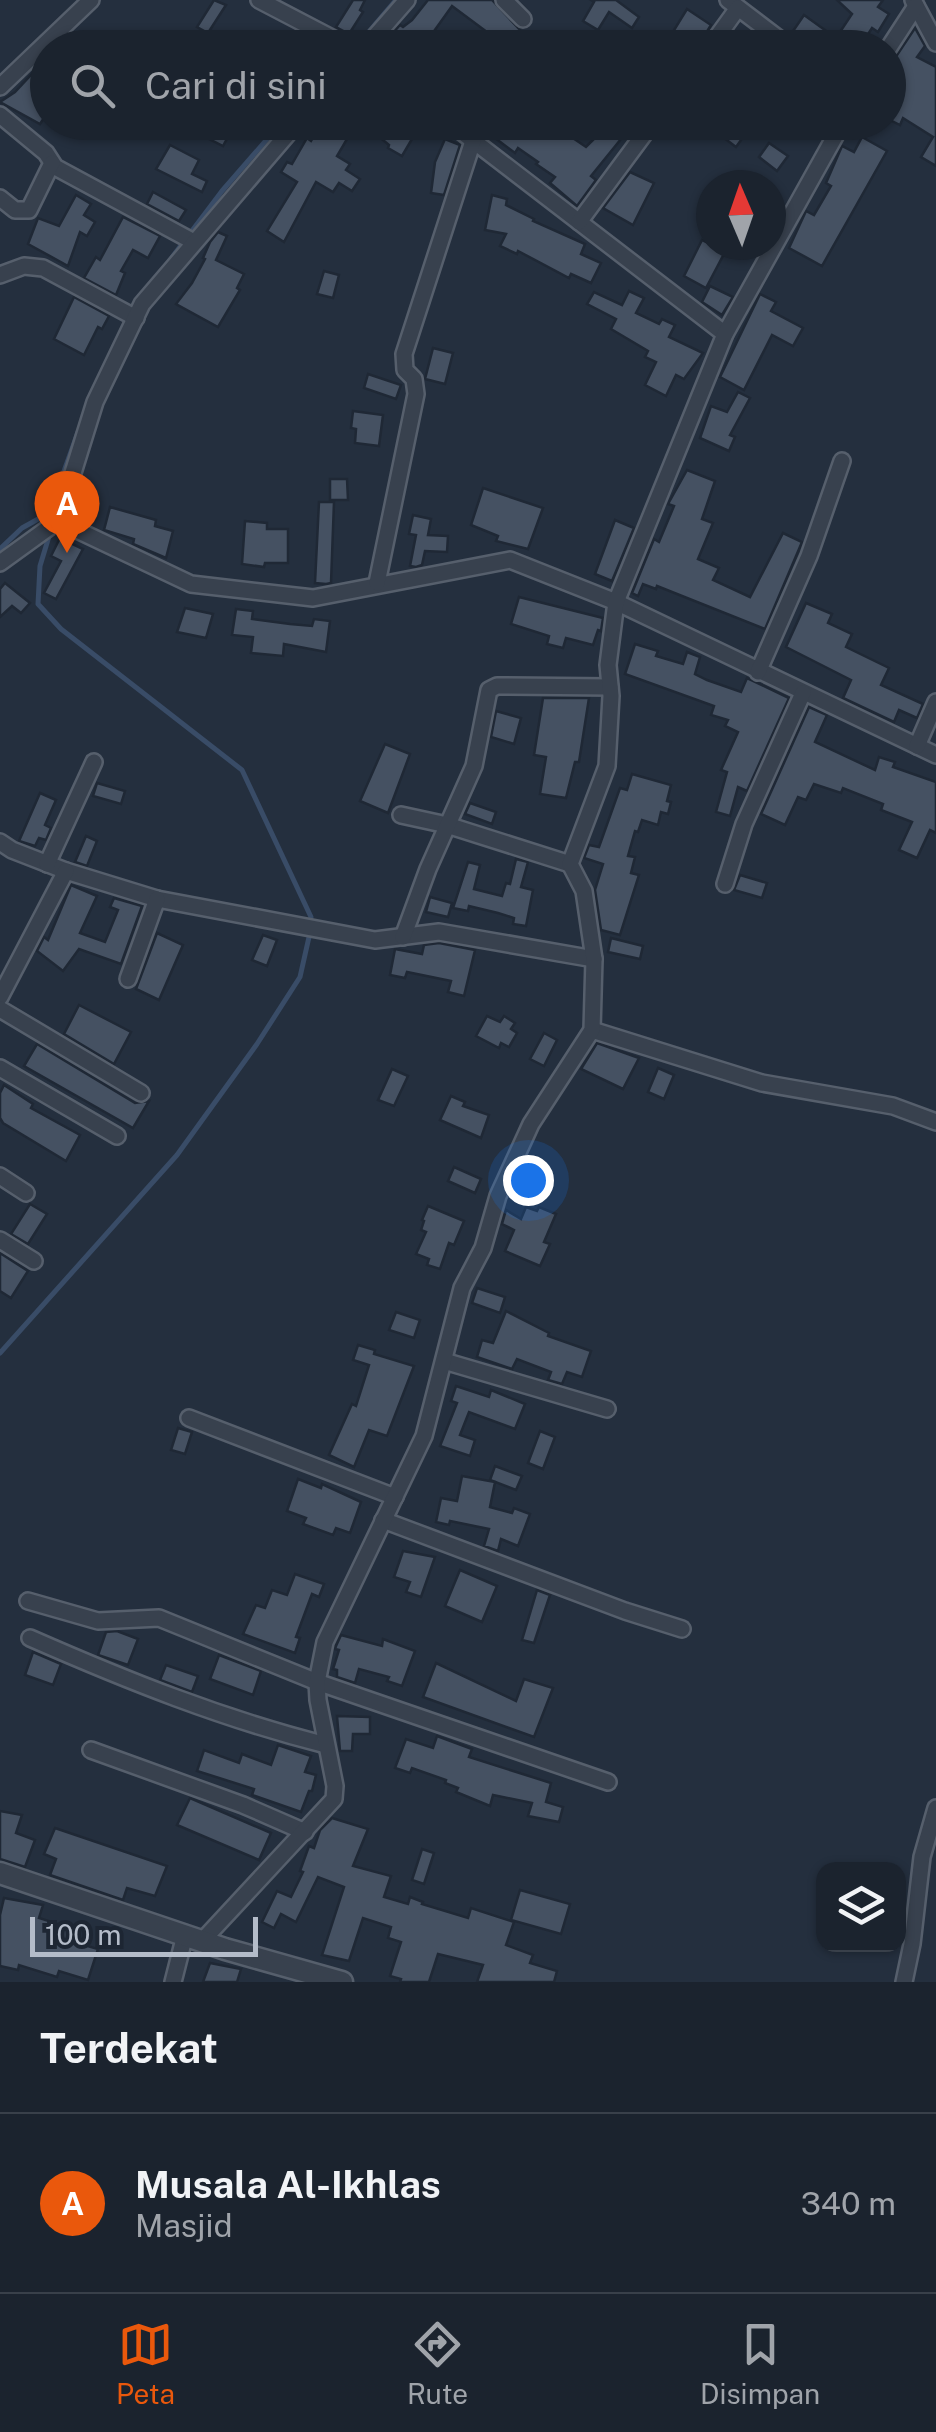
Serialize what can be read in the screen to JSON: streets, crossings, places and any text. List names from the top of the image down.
{
  "scale_bar": "100 m",
  "north": "top",
  "page": {
    "search": "Cari di sini",
    "pins": "A",
    "scale": "100 m",
    "heading": "Terdekat",
    "list": [
      {
        "mark": "A",
        "name": "Musala Al-Ikhlas",
        "note": "Masjid",
        "value": "340 m"
      }
    ],
    "nav": ["Peta", "Rute", "Disimpan"]
  }
}
